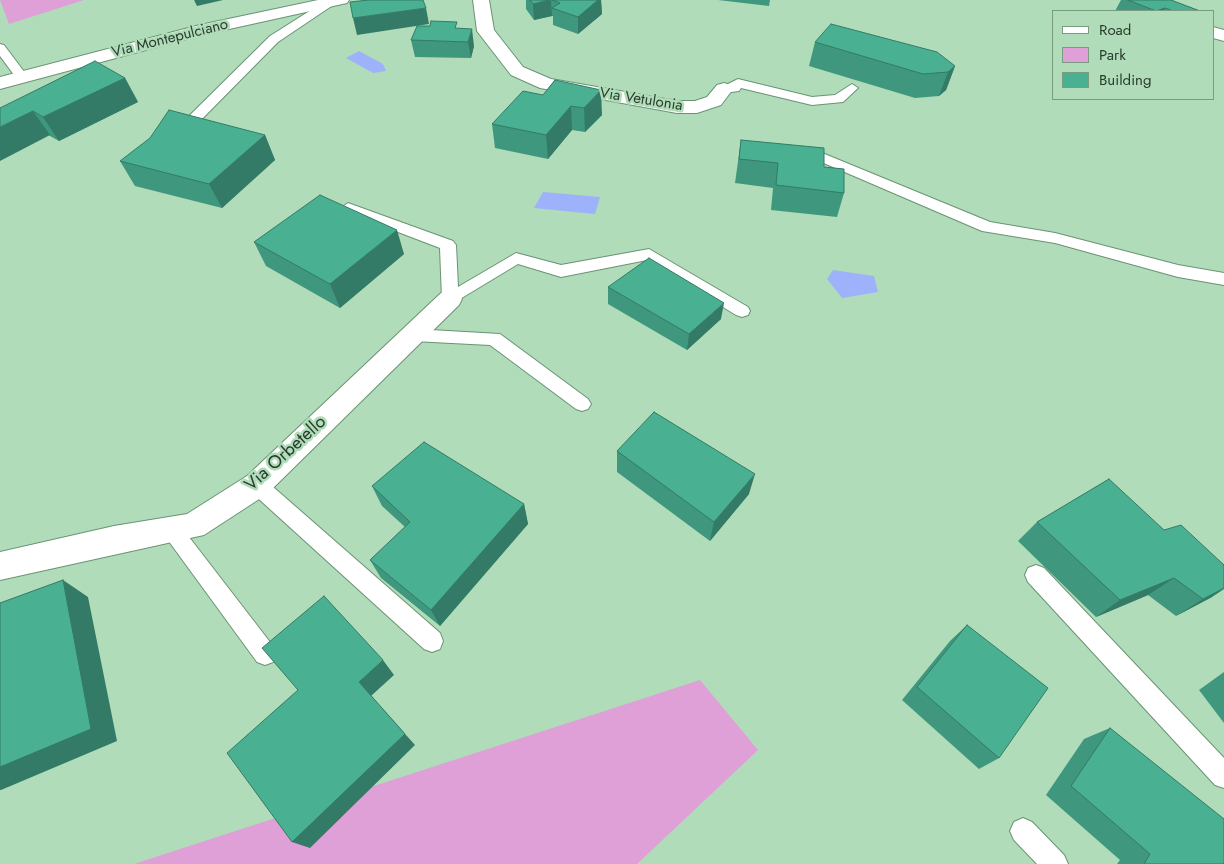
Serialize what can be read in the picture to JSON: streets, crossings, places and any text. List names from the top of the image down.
{
  "streets": {
    "street": ["Via Montepulciano", "Via Vetulonia", "Via Orbetello"]
  },
  "legend": ["Road", "Park", "Building"]
}
